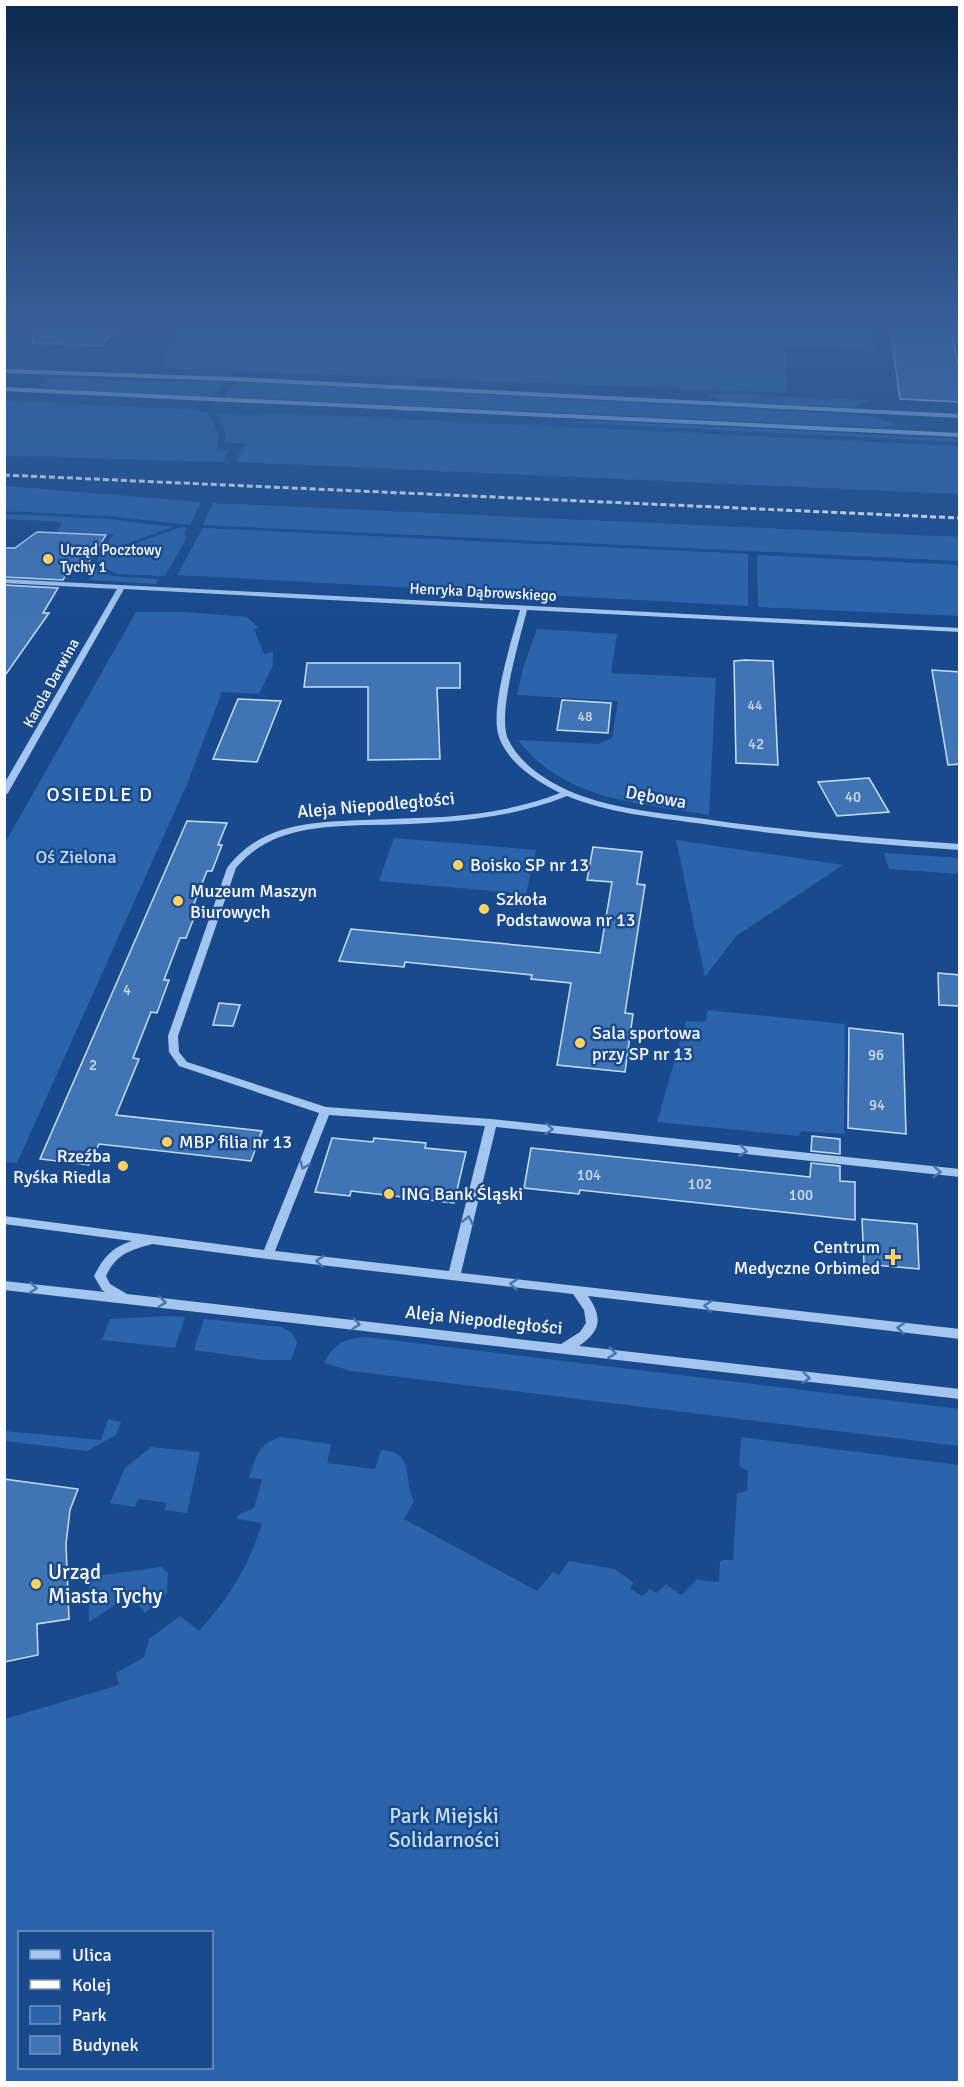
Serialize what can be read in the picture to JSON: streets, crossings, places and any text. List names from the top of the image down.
{
  "streets": {
    "street": [
      "Henryka Dąbrowskiego",
      "Karola Darwina",
      "Dębowa",
      "Aleja Niepodległości"
    ]
  },
  "crossings": [
    ["Henryka Dąbrowskiego", "Karola Darwina"],
    ["Henryka Dąbrowskiego", "Dębowa"],
    ["Dębowa", "Aleja Niepodległości"]
  ],
  "districts": ["OSIEDLE D"],
  "parks": ["Oś Zielona", "Park Miejski Solidarności"],
  "places": {
    "other": [
      "Urząd Pocztowy Tychy 1",
      "Boisko SP nr 13",
      "Muzeum Maszyn Biurowych",
      "Szkoła Podstawowa nr 13",
      "Sala sportowa przy SP nr 13",
      "MBP filia nr 13",
      "Rzeźba Ryśka Riedla",
      "ING Bank Śląski",
      "Urząd Miasta Tychy"
    ],
    "health": ["Centrum Medyczne Orbimed"]
  },
  "house_numbers": [
    "44",
    "48",
    "42",
    "40",
    "4",
    "96",
    "2",
    "94",
    "104",
    "102",
    "100"
  ],
  "legend": [
    "Ulica",
    "Kolej",
    "Park",
    "Budynek"
  ]
}
